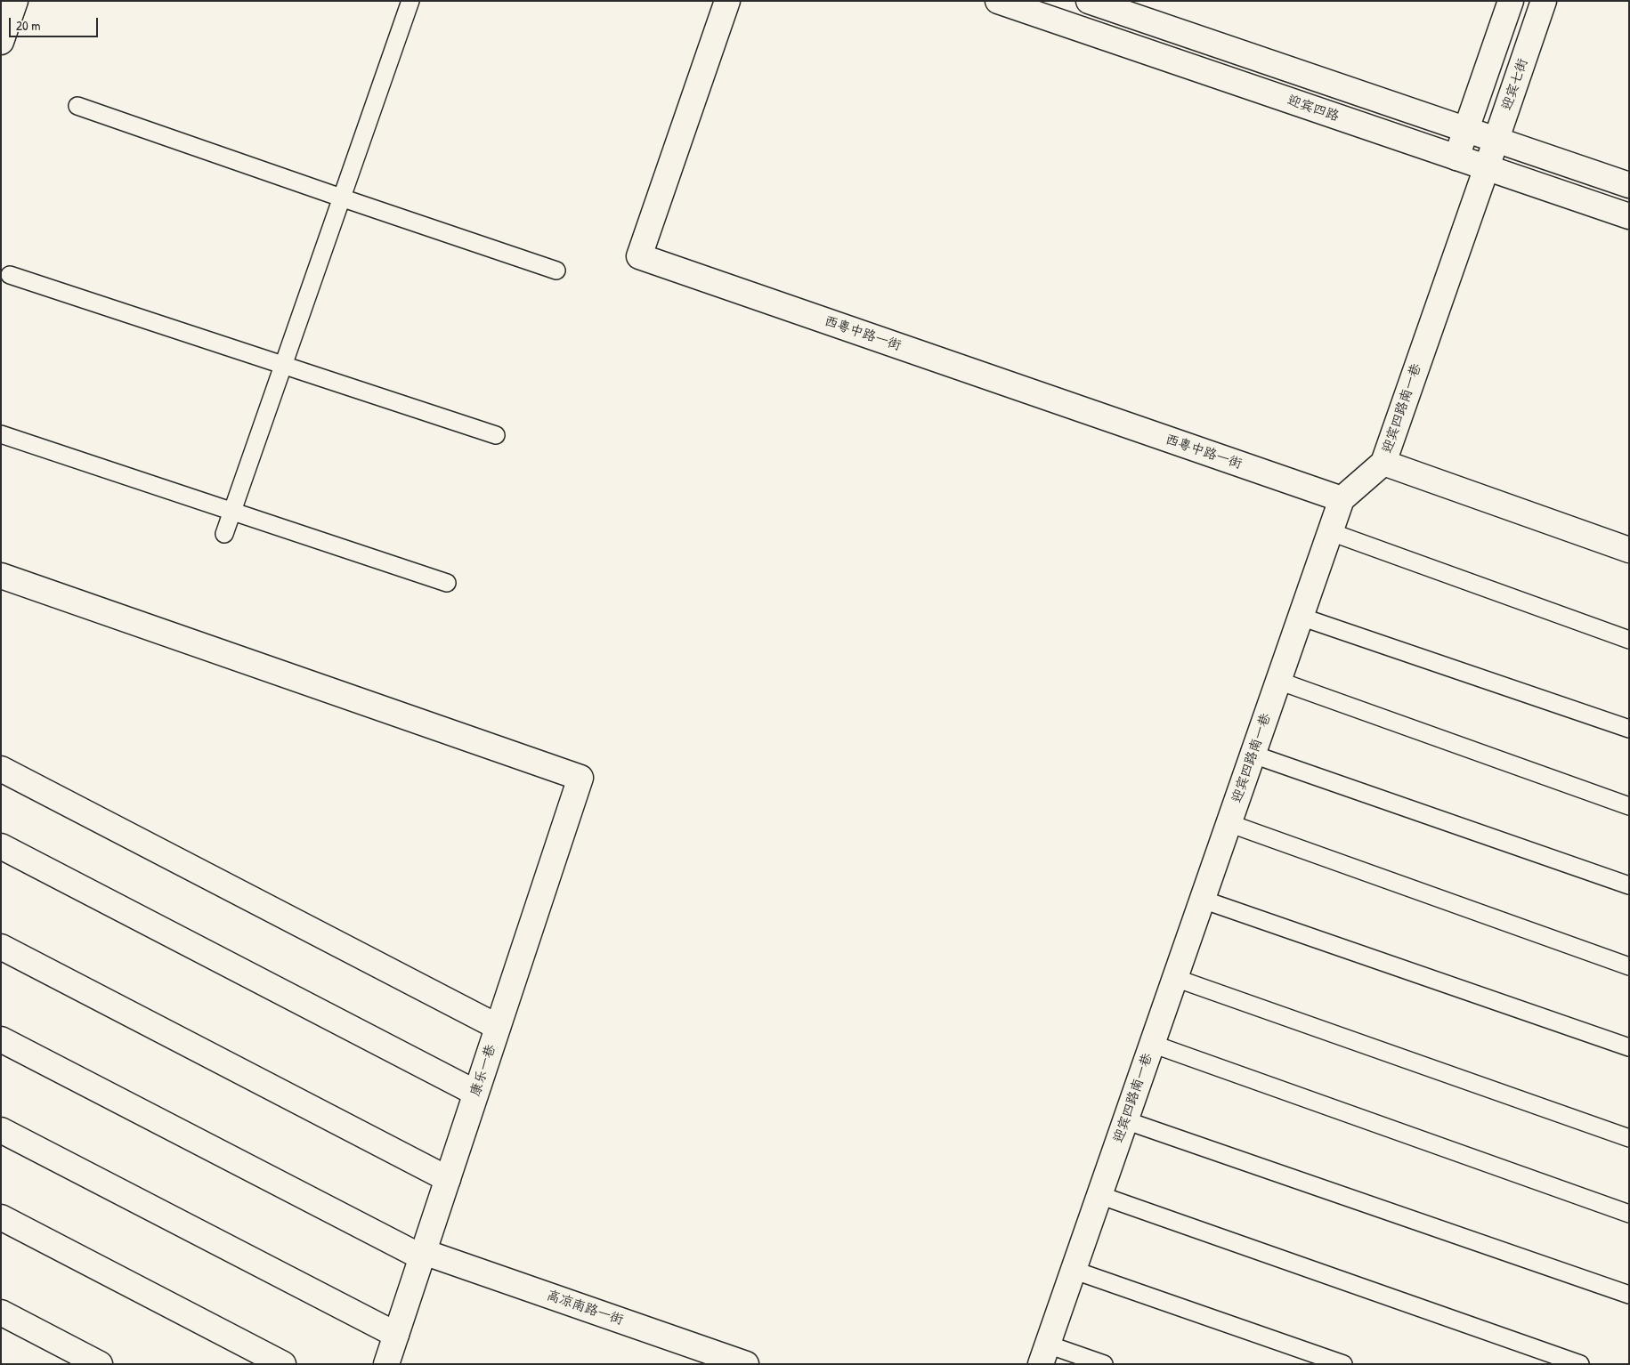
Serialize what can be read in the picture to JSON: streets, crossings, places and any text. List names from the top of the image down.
{
  "streets": {
    "street": [
      "迎宾七街",
      "迎宾四路",
      "西粤中路一街",
      "迎宾四路南一巷",
      "康乐一巷",
      "高凉南路一街"
    ]
  },
  "crossings": [
    ["迎宾七街", "迎宾四路"],
    ["迎宾七街", "迎宾四路南一巷"],
    ["迎宾四路", "迎宾四路南一巷"],
    ["西粤中路一街", "迎宾四路南一巷"],
    ["康乐一巷", "高凉南路一街"]
  ],
  "scale_bar": "20 m"
}
